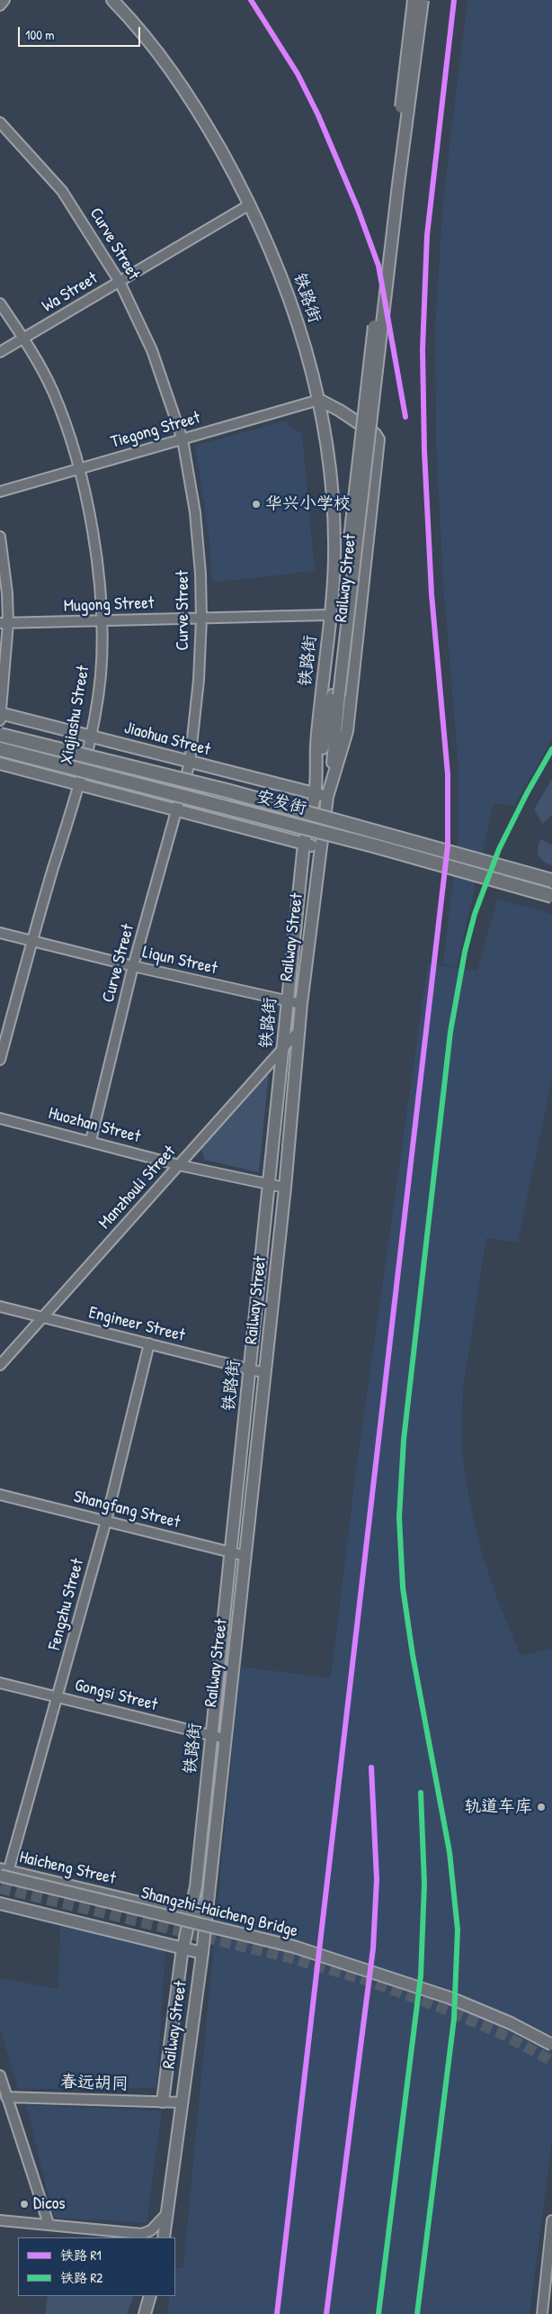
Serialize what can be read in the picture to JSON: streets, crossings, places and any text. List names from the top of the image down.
{
  "streets": {
    "highway": ["安发街"],
    "main road": [
      "铁路街",
      "Railway Street",
      "Jiaohua Street",
      "Haicheng Street",
      "Shangzhi-Haicheng Bridge"
    ],
    "street": [
      "Curve Street",
      "Wa Street",
      "Tiegong Street",
      "Mugong Street",
      "Xiajiashu Street",
      "Liqun Street",
      "Huozhan Street",
      "Manzhouli Street",
      "Engineer Street",
      "Shangfang Street",
      "Fengzhu Street",
      "Gongsi Street",
      "春远胡同"
    ]
  },
  "crossings": [
    ["Curve Street", "Wa Street"],
    ["Curve Street", "Tiegong Street"],
    ["Curve Street", "Mugong Street"],
    ["Curve Street", "Jiaohua Street"],
    ["Curve Street", "Liqun Street"],
    ["Curve Street", "Huozhan Street"],
    ["Wa Street", "铁路街"],
    ["Wa Street", "Xiajiashu Street"],
    ["铁路街", "Tiegong Street"],
    ["铁路街", "Railway Street"],
    ["铁路街", "Jiaohua Street"],
    ["铁路街", "Liqun Street"],
    ["铁路街", "Huozhan Street"],
    ["铁路街", "Manzhouli Street"],
    ["铁路街", "Engineer Street"],
    ["铁路街", "Shangfang Street"],
    ["铁路街", "Gongsi Street"],
    ["铁路街", "Haicheng Street"],
    ["铁路街", "春远胡同"],
    ["Tiegong Street", "Railway Street"],
    ["Tiegong Street", "Xiajiashu Street"],
    ["Railway Street", "Jiaohua Street"],
    ["Railway Street", "Liqun Street"],
    ["Railway Street", "Huozhan Street"],
    ["Railway Street", "Manzhouli Street"],
    ["Railway Street", "Engineer Street"],
    ["Railway Street", "Shangfang Street"],
    ["Railway Street", "Gongsi Street"],
    ["Railway Street", "Haicheng Street"],
    ["Railway Street", "春远胡同"],
    ["Mugong Street", "Xiajiashu Street"],
    ["Xiajiashu Street", "Jiaohua Street"],
    ["Xiajiashu Street", "Liqun Street"],
    ["Huozhan Street", "Manzhouli Street"],
    ["Manzhouli Street", "Engineer Street"],
    ["Engineer Street", "Fengzhu Street"],
    ["Shangfang Street", "Fengzhu Street"],
    ["Fengzhu Street", "Gongsi Street"],
    ["Fengzhu Street", "Haicheng Street"],
    ["Fengzhu Street", "Shangzhi-Haicheng Bridge"],
    ["Haicheng Street", "Shangzhi-Haicheng Bridge"]
  ],
  "places": ["华兴小学校", "轨道车库", "Dicos"],
  "lines": ["rail line R1", "rail line R2"],
  "legend": ["铁路 R1", "铁路 R2"],
  "scale_bar": "100 m"
}
